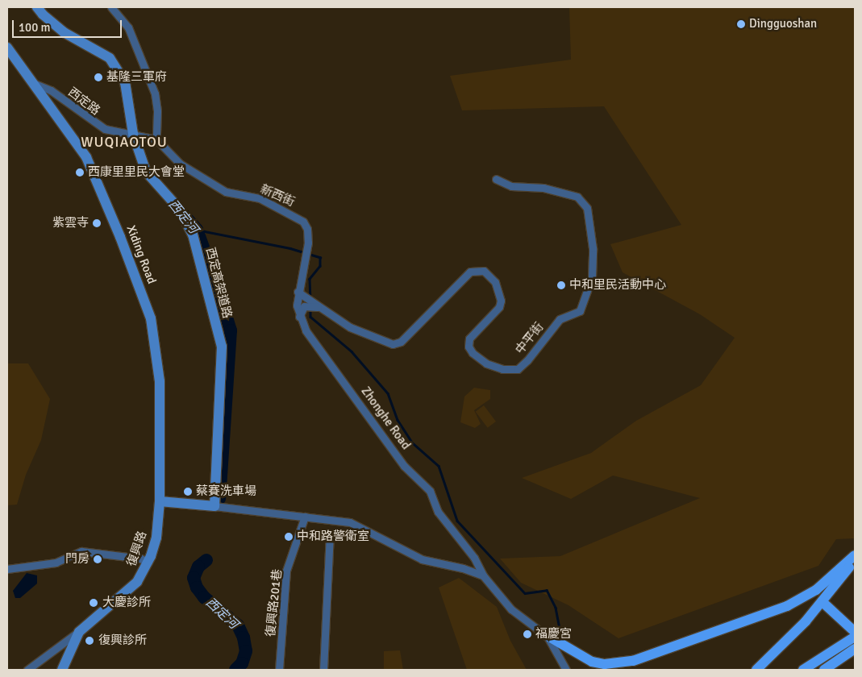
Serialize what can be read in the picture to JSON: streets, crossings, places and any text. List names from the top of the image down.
{
  "streets": {
    "street": [
      "西定路",
      "新西街",
      "Xiding Road",
      "西定高架道路",
      "中平街",
      "Zhonghe Road",
      "復興路",
      "復興路201巷"
    ]
  },
  "crossings": [
    ["西定路", "Xiding Road"],
    ["西定路", "西定高架道路"],
    ["新西街", "Zhonghe Road"],
    ["Xiding Road", "復興路"],
    ["中平街", "Zhonghe Road"]
  ],
  "districts": ["WUQIAOTOU"],
  "water": ["西定河"],
  "places": [
    "Dingguoshan",
    "基隆三軍府",
    "西康里里民大會堂",
    "紫雲寺",
    "中和里民活動中心",
    "蔡賽洗車場",
    "中和路警衛室",
    "門房",
    "大慶診所",
    "福慶宮",
    "復興診所"
  ],
  "scale_bar": "100 m"
}
